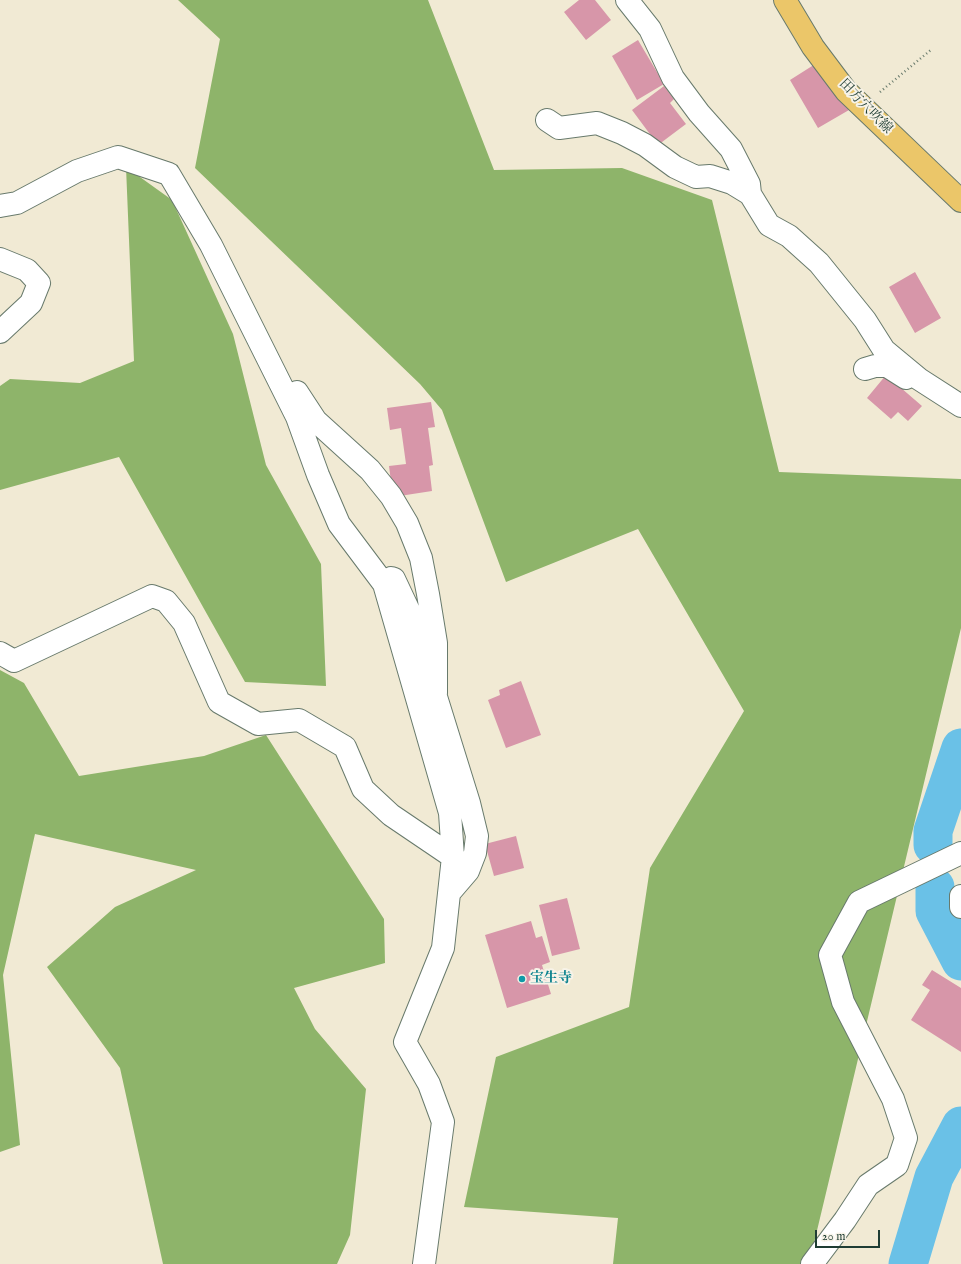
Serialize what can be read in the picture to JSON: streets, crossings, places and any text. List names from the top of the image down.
{
  "streets": {
    "main road": ["田方穴吹線"]
  },
  "places": ["宝生寺"],
  "scale_bar": "20 m"
}
